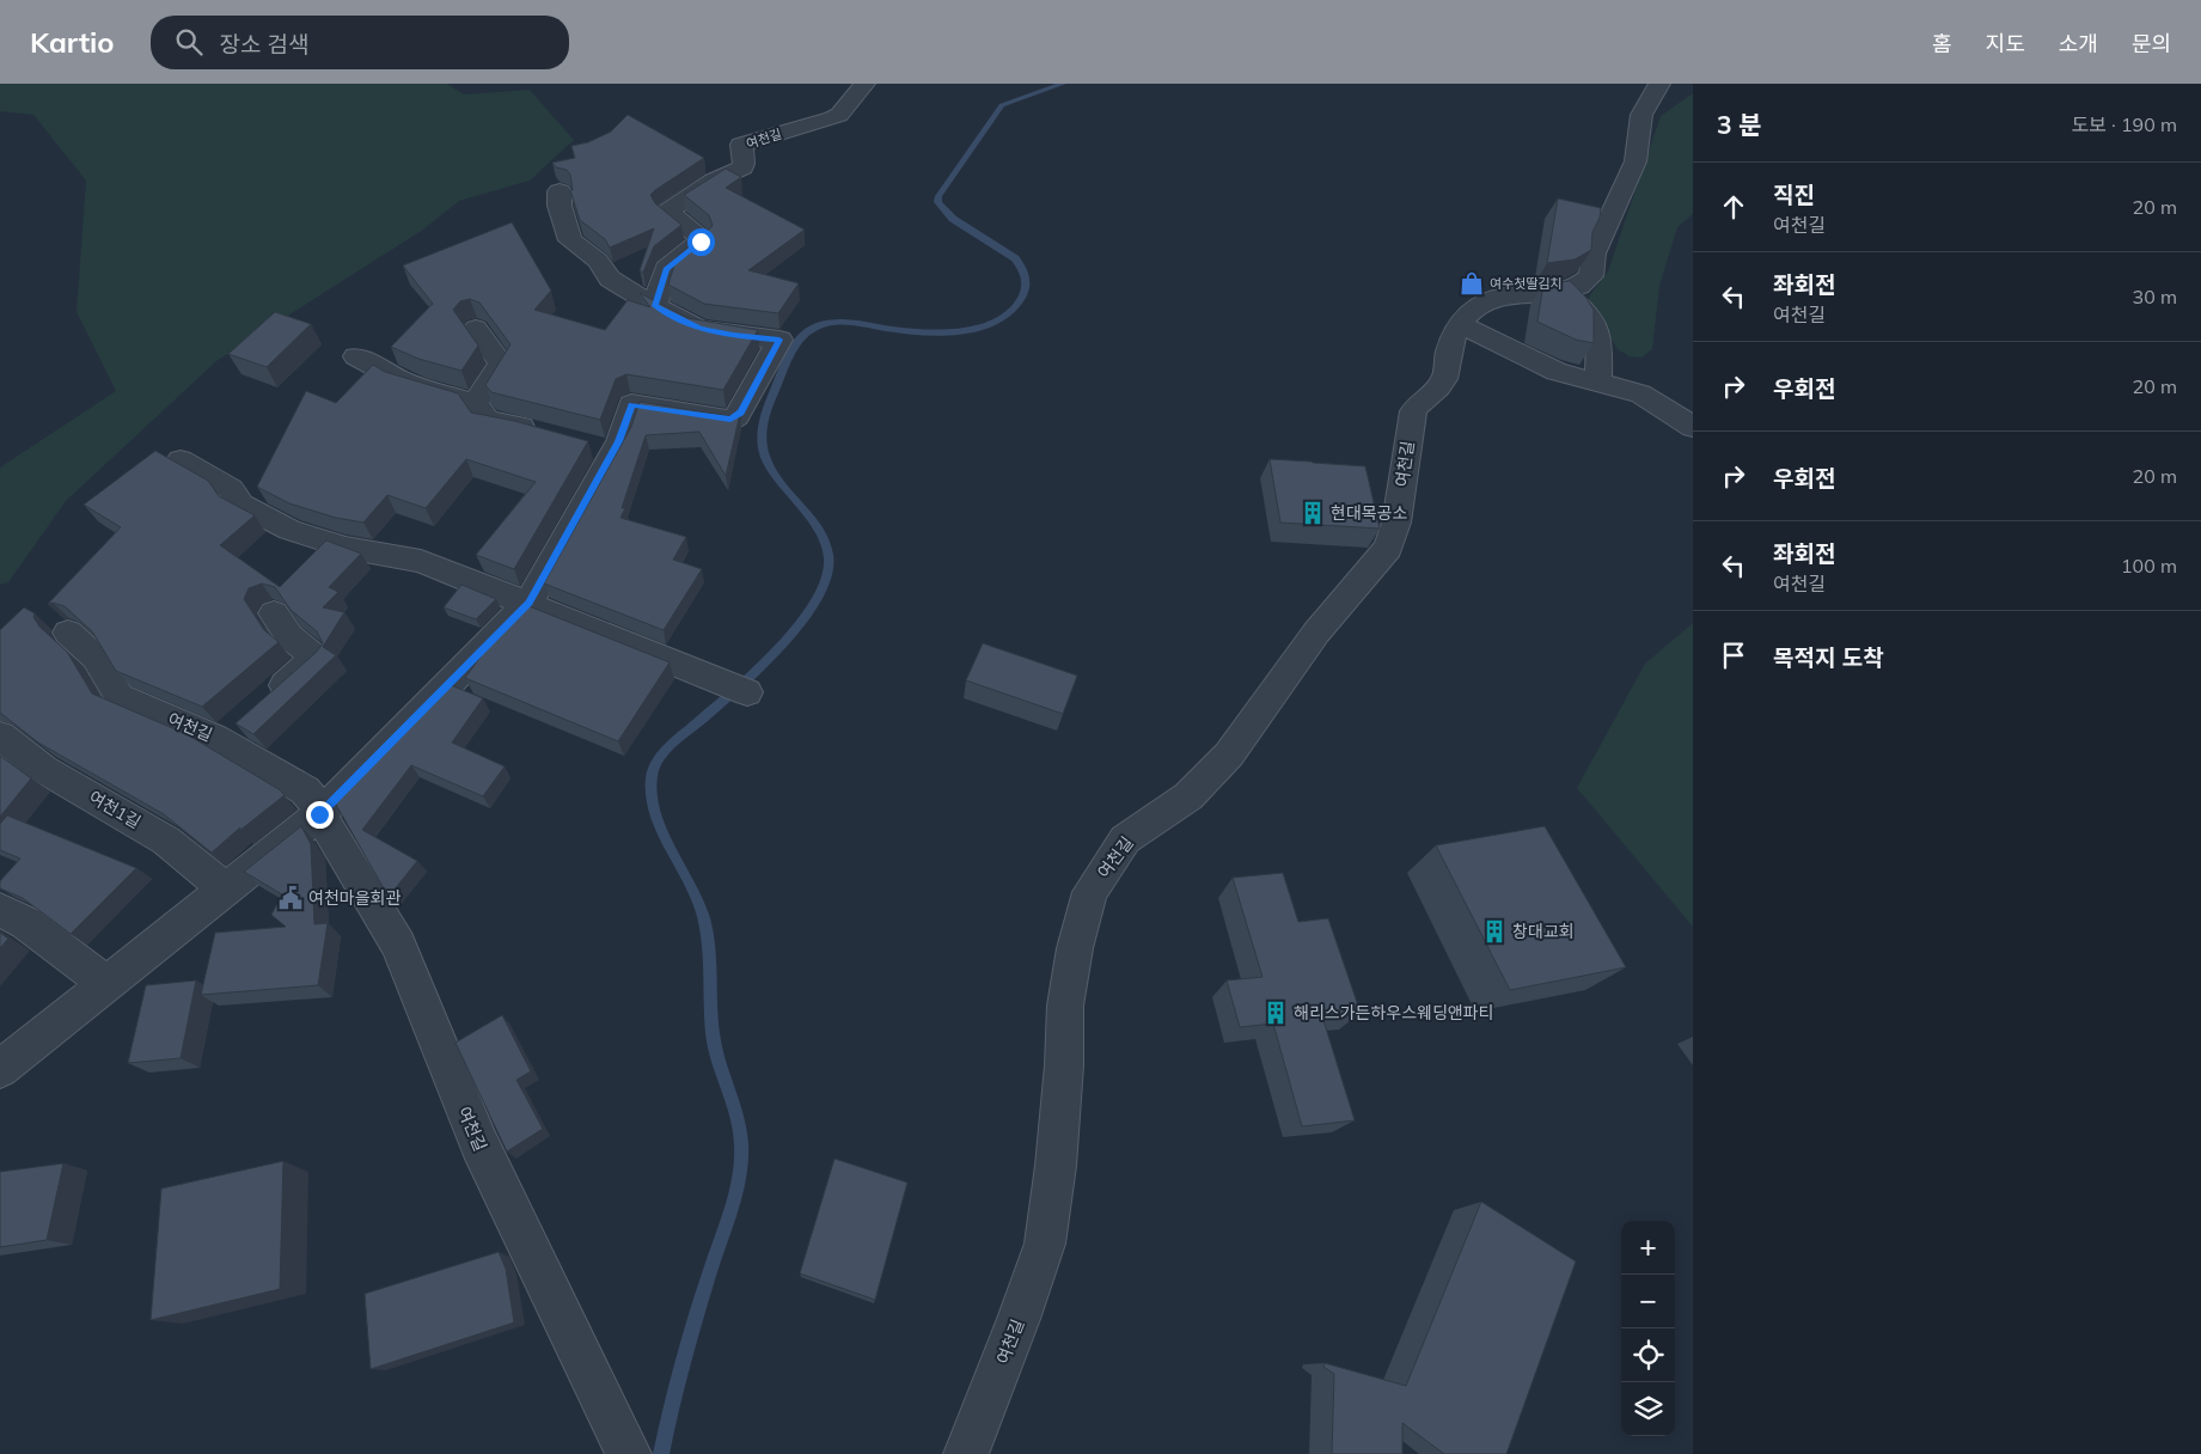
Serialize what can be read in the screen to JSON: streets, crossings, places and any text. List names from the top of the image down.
{
  "streets": {
    "street": ["여천길", "여천1길"]
  },
  "places": {
    "shop": ["여수첫딸김치"],
    "building": ["현대목공소", "창대교회", "해리스가든하우스웨딩앤파티"],
    "public building": ["여천마을회관"]
  },
  "page": {
    "header": "Kartio",
    "search": "장소 검색",
    "nav": [
      "홈",
      "지도",
      "소개",
      "문의"
    ],
    "heading": ["3 분", "도보 · 190 m"],
    "list": [
      ["직진", "여천길", "20 m"],
      ["좌회전", "여천길", "30 m"],
      ["우회전", "20 m"],
      ["우회전", "20 m"],
      ["좌회전", "여천길", "100 m"],
      "목적지 도착"
    ],
    "map_buttons": ["+", "−"]
  }
}
